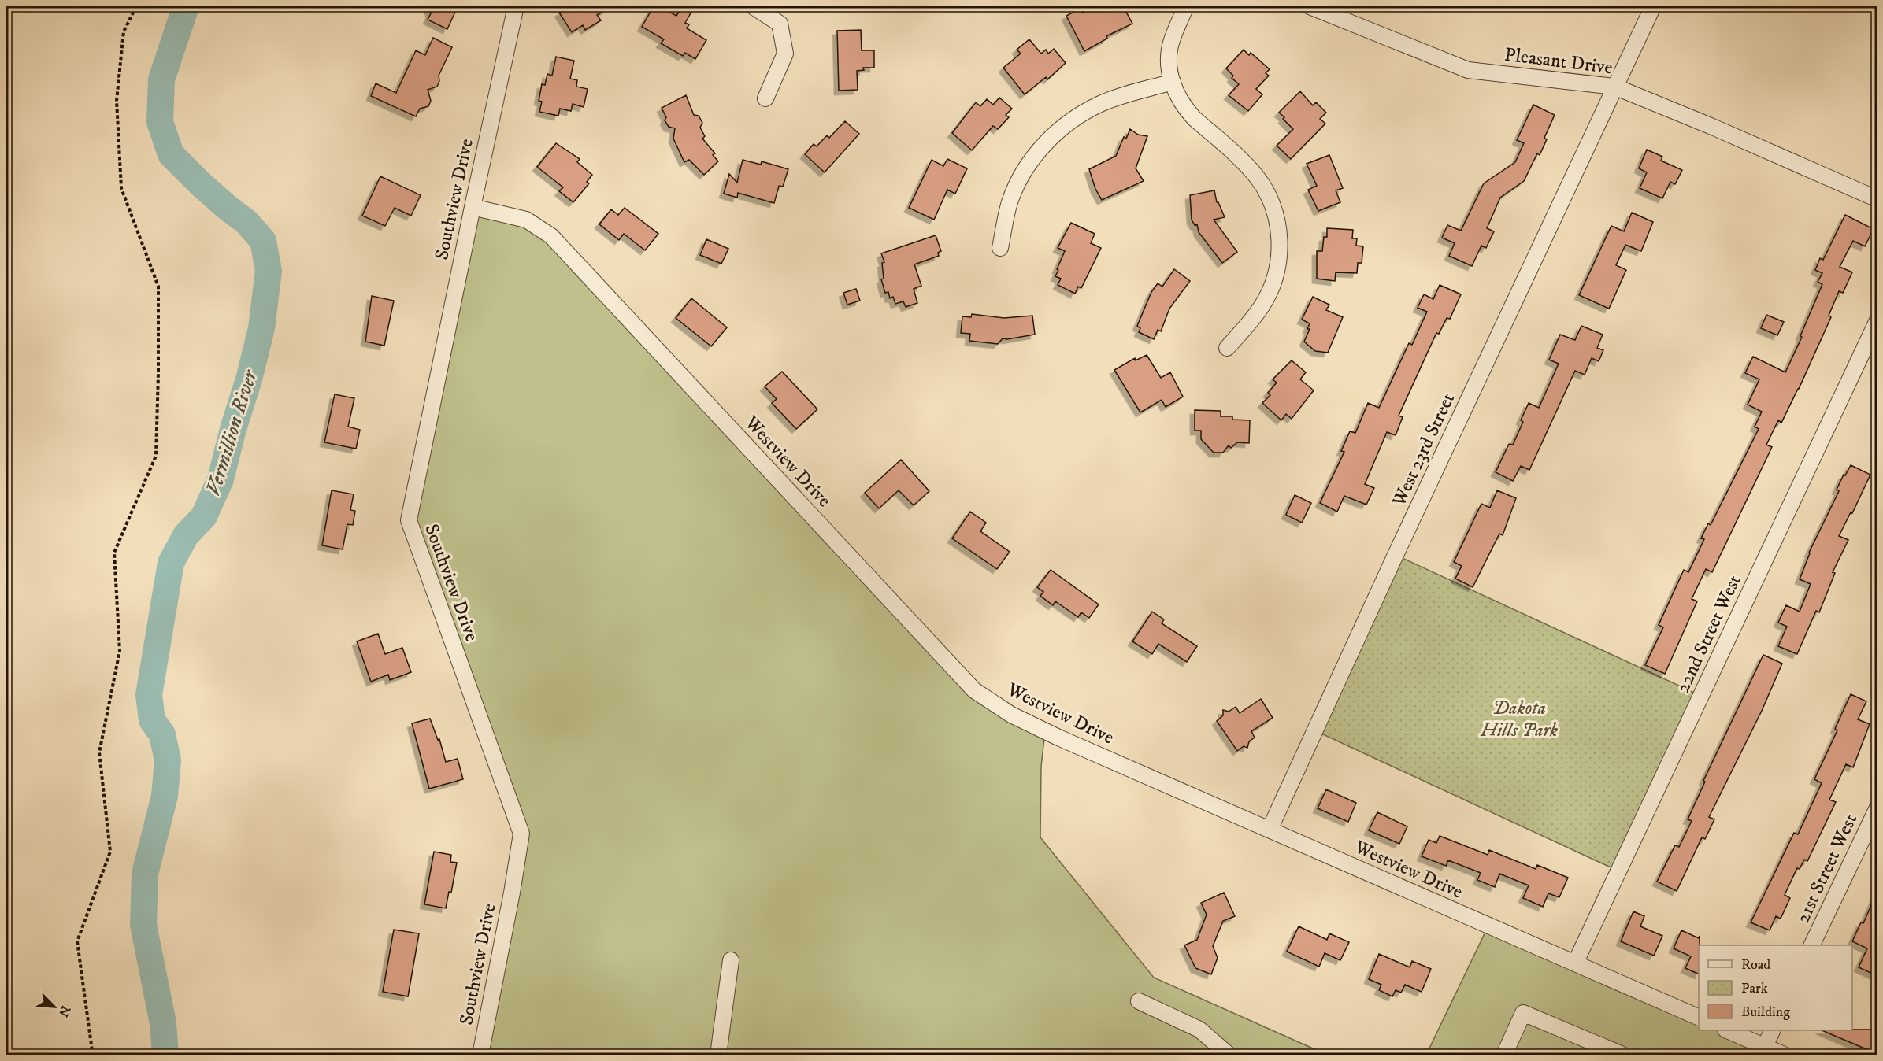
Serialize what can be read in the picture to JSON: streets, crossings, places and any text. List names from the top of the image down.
{
  "streets": {
    "street": [
      "Pleasant Drive",
      "Southview Drive",
      "West 23rd Street",
      "Westview Drive",
      "22nd Street West",
      "21st Street West"
    ]
  },
  "crossings": [
    ["Pleasant Drive", "West 23rd Street"],
    ["Southview Drive", "Westview Drive"],
    ["West 23rd Street", "Westview Drive"],
    ["Westview Drive", "22nd Street West"]
  ],
  "water": ["Vermillion River"],
  "parks": ["Dakota Hills Park"],
  "legend": ["Road", "Park", "Building"],
  "north": "bottom right"
}
